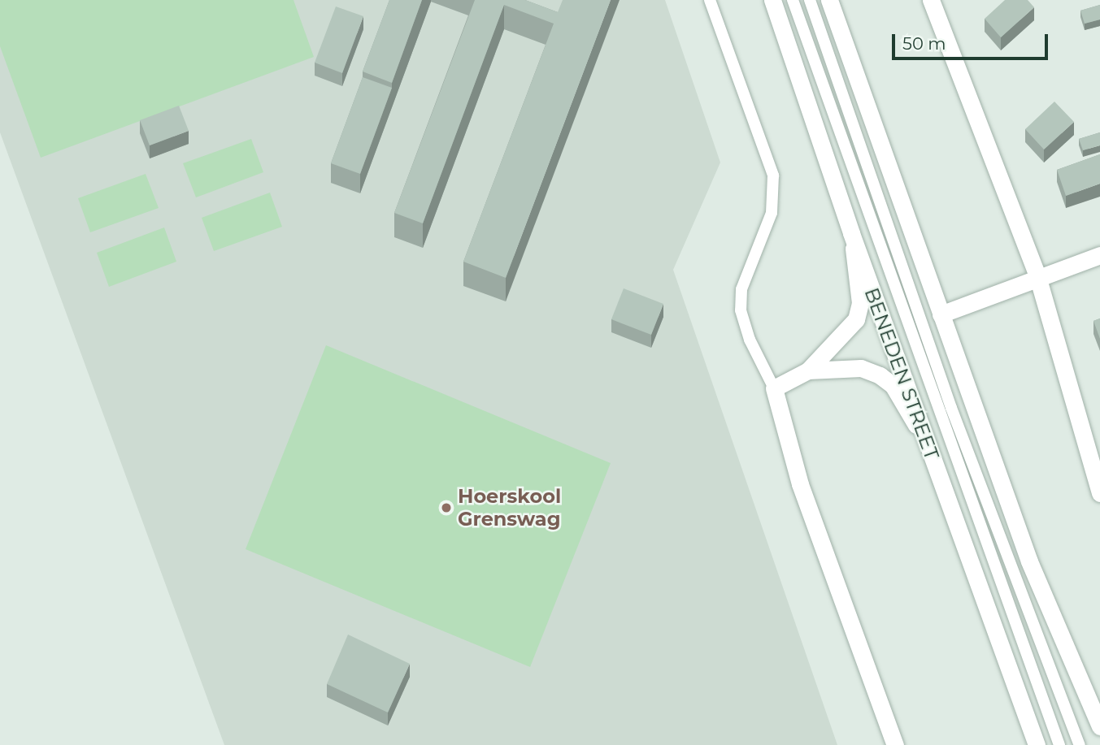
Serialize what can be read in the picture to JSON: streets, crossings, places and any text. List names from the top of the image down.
{
  "streets": {
    "main road": ["BENEDEN STREET"]
  },
  "places": ["Hoerskool Grenswag"],
  "scale_bar": "50 m"
}
